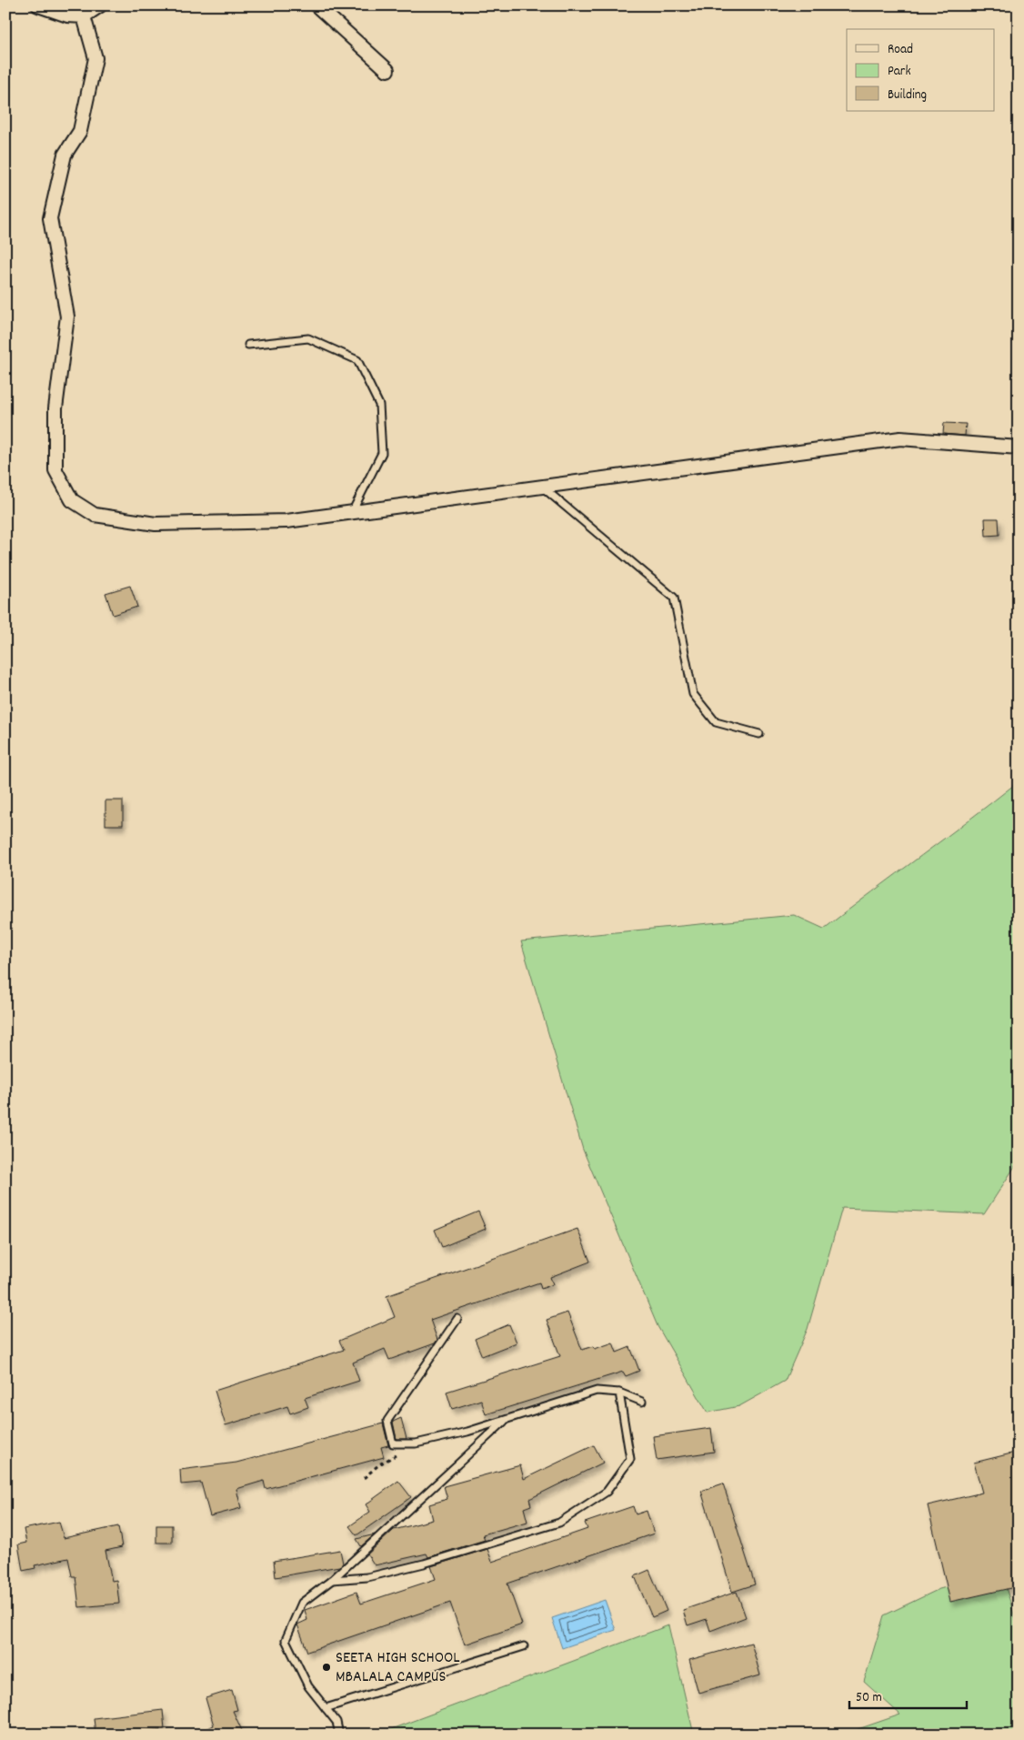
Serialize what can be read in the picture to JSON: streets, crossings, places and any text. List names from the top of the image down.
{
  "places": ["SEETA HIGH SCHOOL MBALALA CAMPUS"],
  "legend": ["Road", "Park", "Building"],
  "scale_bar": "50 m"
}
